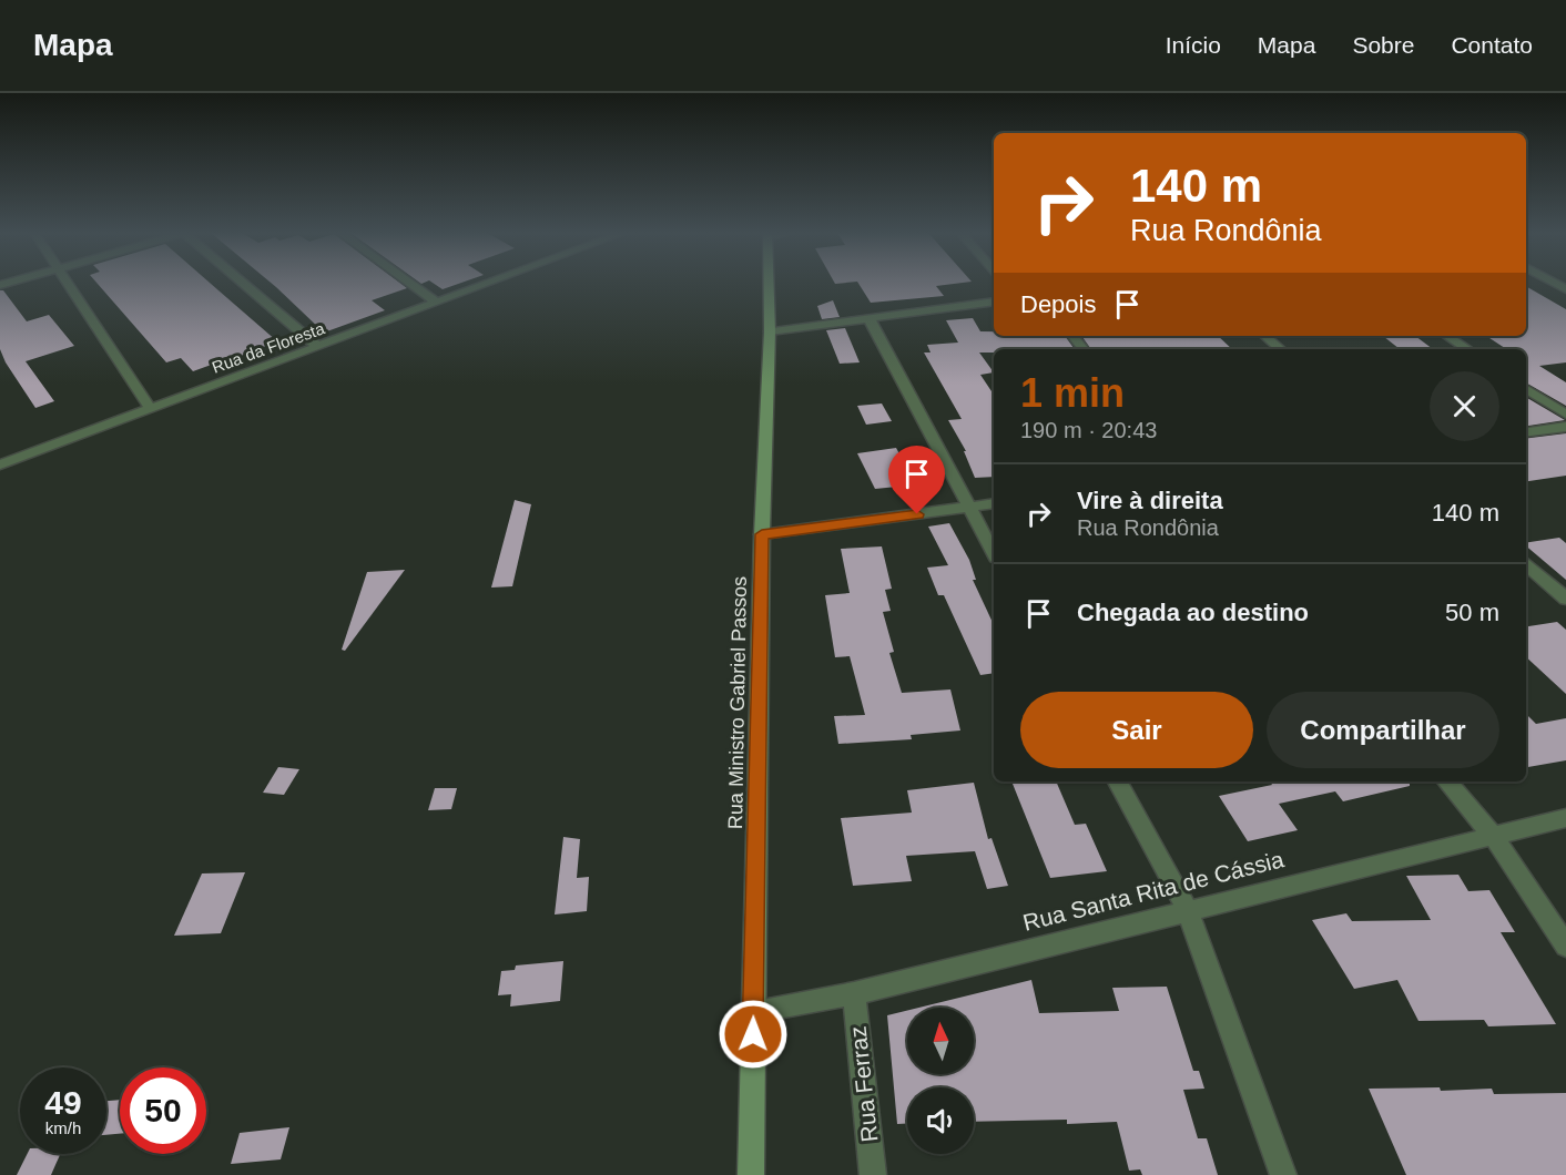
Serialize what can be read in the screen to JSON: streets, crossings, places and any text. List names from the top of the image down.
{
  "streets": {
    "main road": ["Rua Ministro Gabriel Passos"],
    "street": ["Rua da Floresta", "Rua Santa Rita de Cássia", "Rua Ferraz"]
  },
  "crossings": [
    ["Rua Ministro Gabriel Passos", "Rua Santa Rita de Cássia"],
    ["Rua Santa Rita de Cássia", "Rua Ferraz"]
  ],
  "north": "top",
  "page": {
    "header": "Mapa",
    "nav": [
      "Início",
      "Mapa",
      "Sobre",
      "Contato"
    ],
    "turn": ["140 m", "Rua Rondônia"],
    "then": "Depois",
    "heading": ["1 min", "190 m · 20:43"],
    "list": [
      {
        "name": "Vire à direita",
        "note": "Rua Rondônia",
        "value": "140 m"
      },
      {
        "name": "Chegada ao destino",
        "value": "50 m"
      }
    ],
    "buttons": ["Sair", "Compartilhar"],
    "speed": "49 km/h",
    "limit": "50"
  }
}
